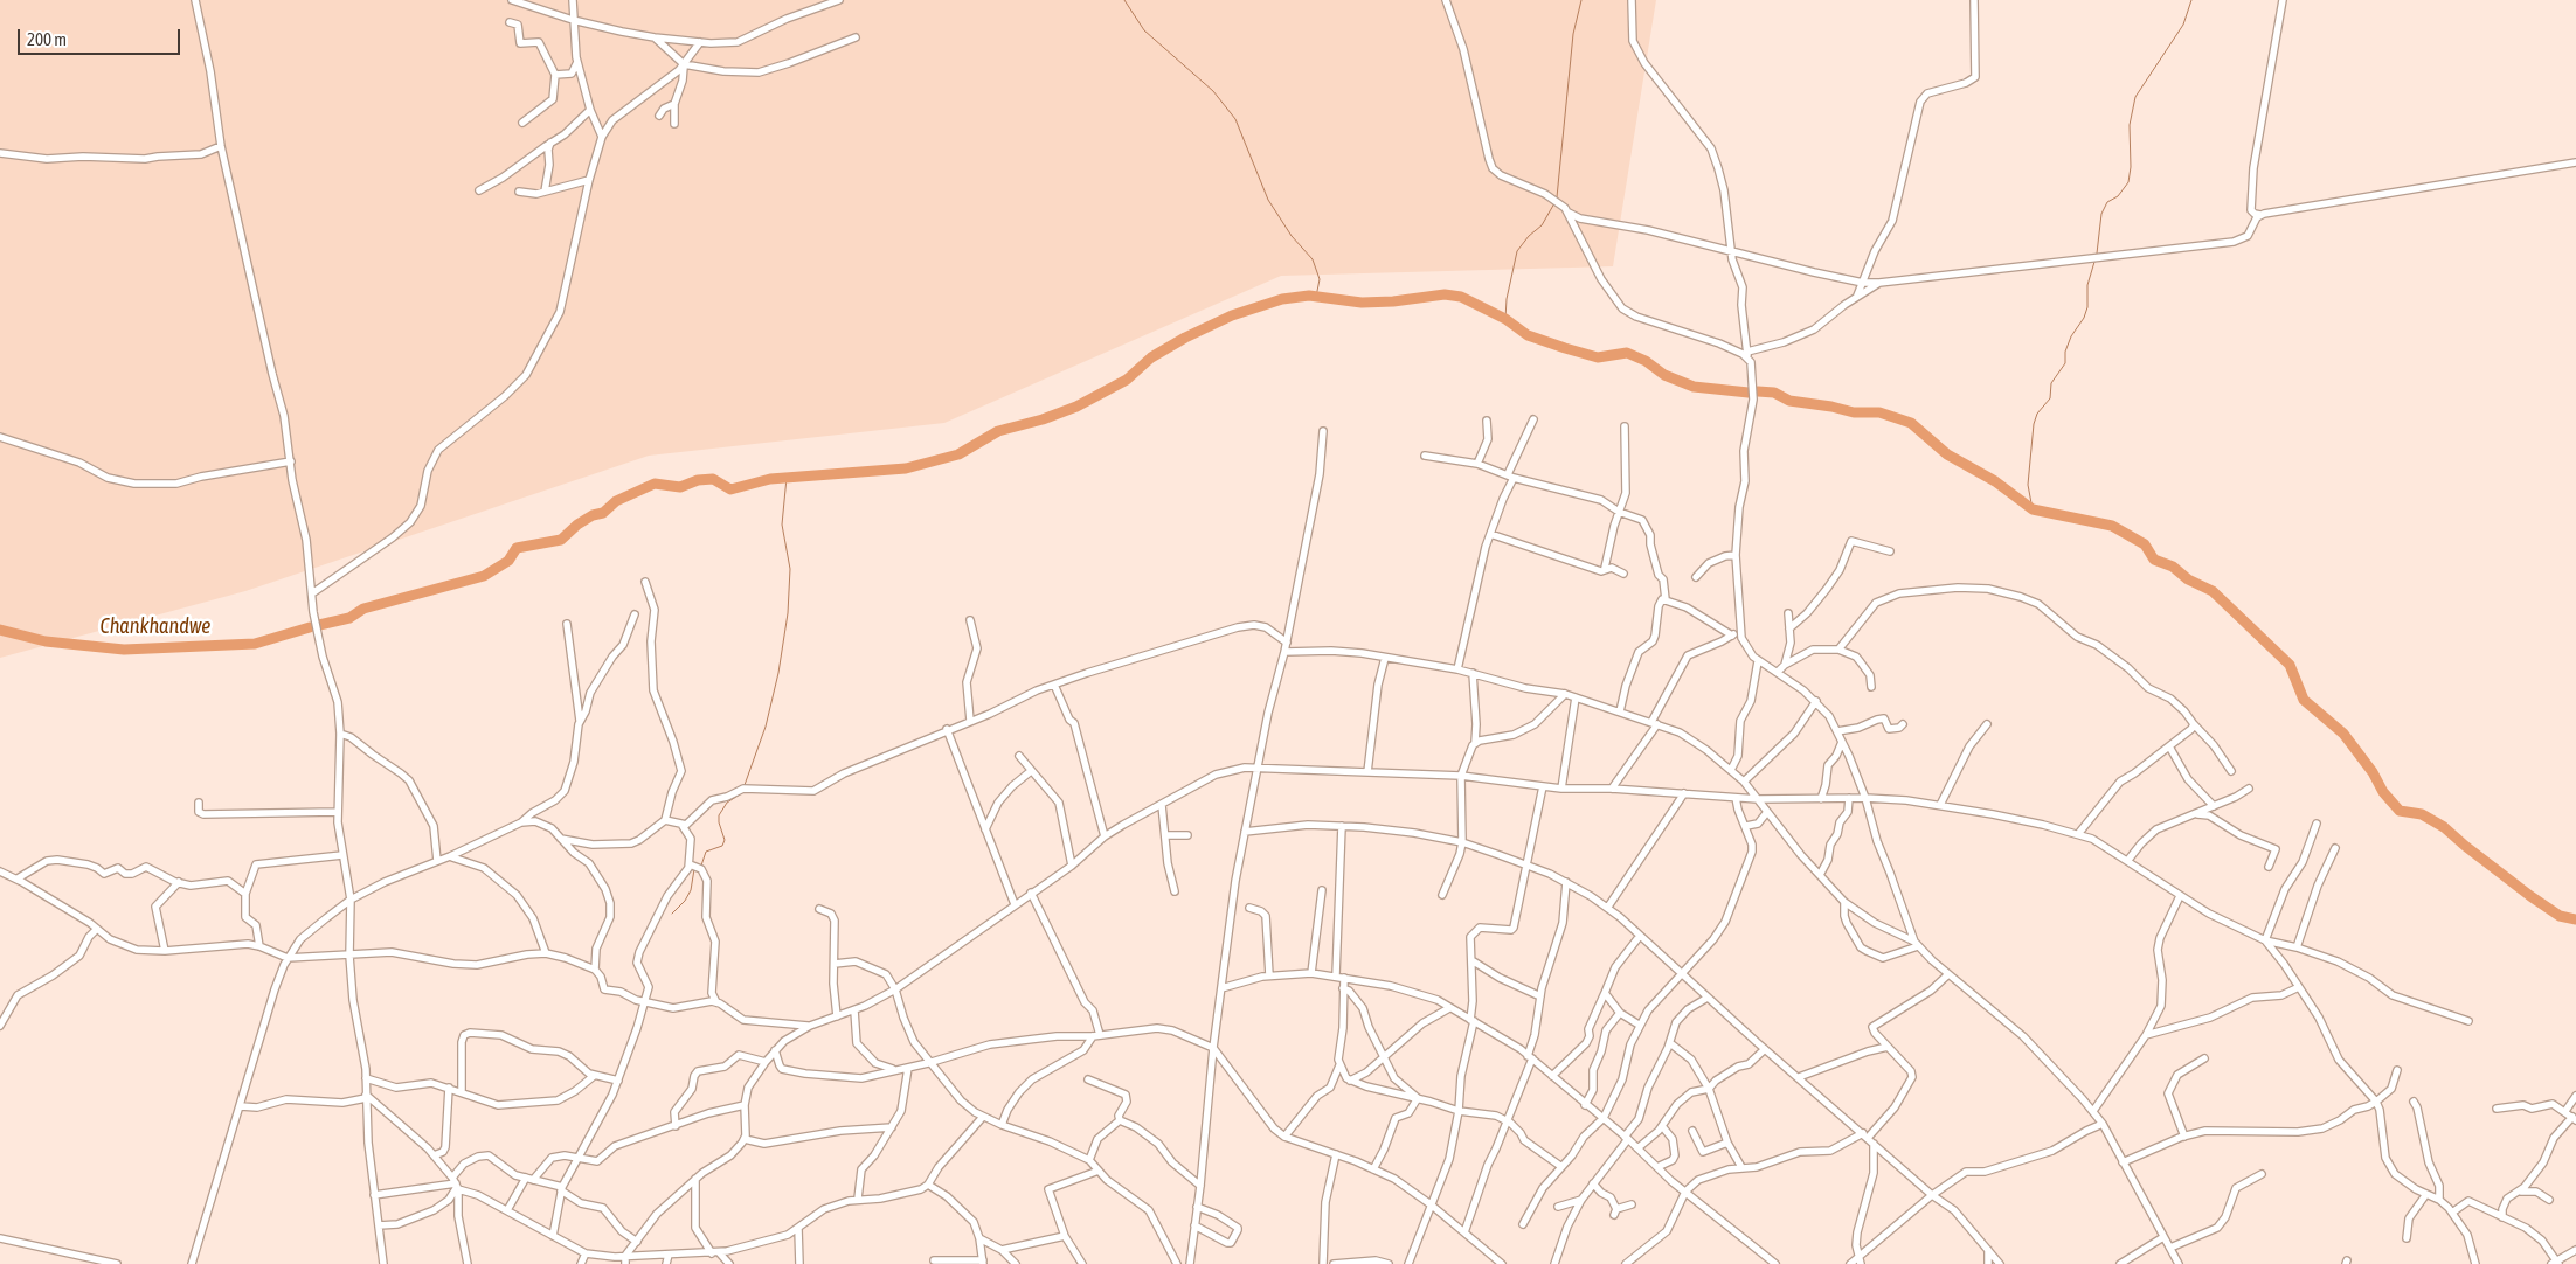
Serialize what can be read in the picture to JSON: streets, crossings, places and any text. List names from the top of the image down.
{
  "water": ["Chankhandwe"],
  "scale_bar": "200 m"
}
